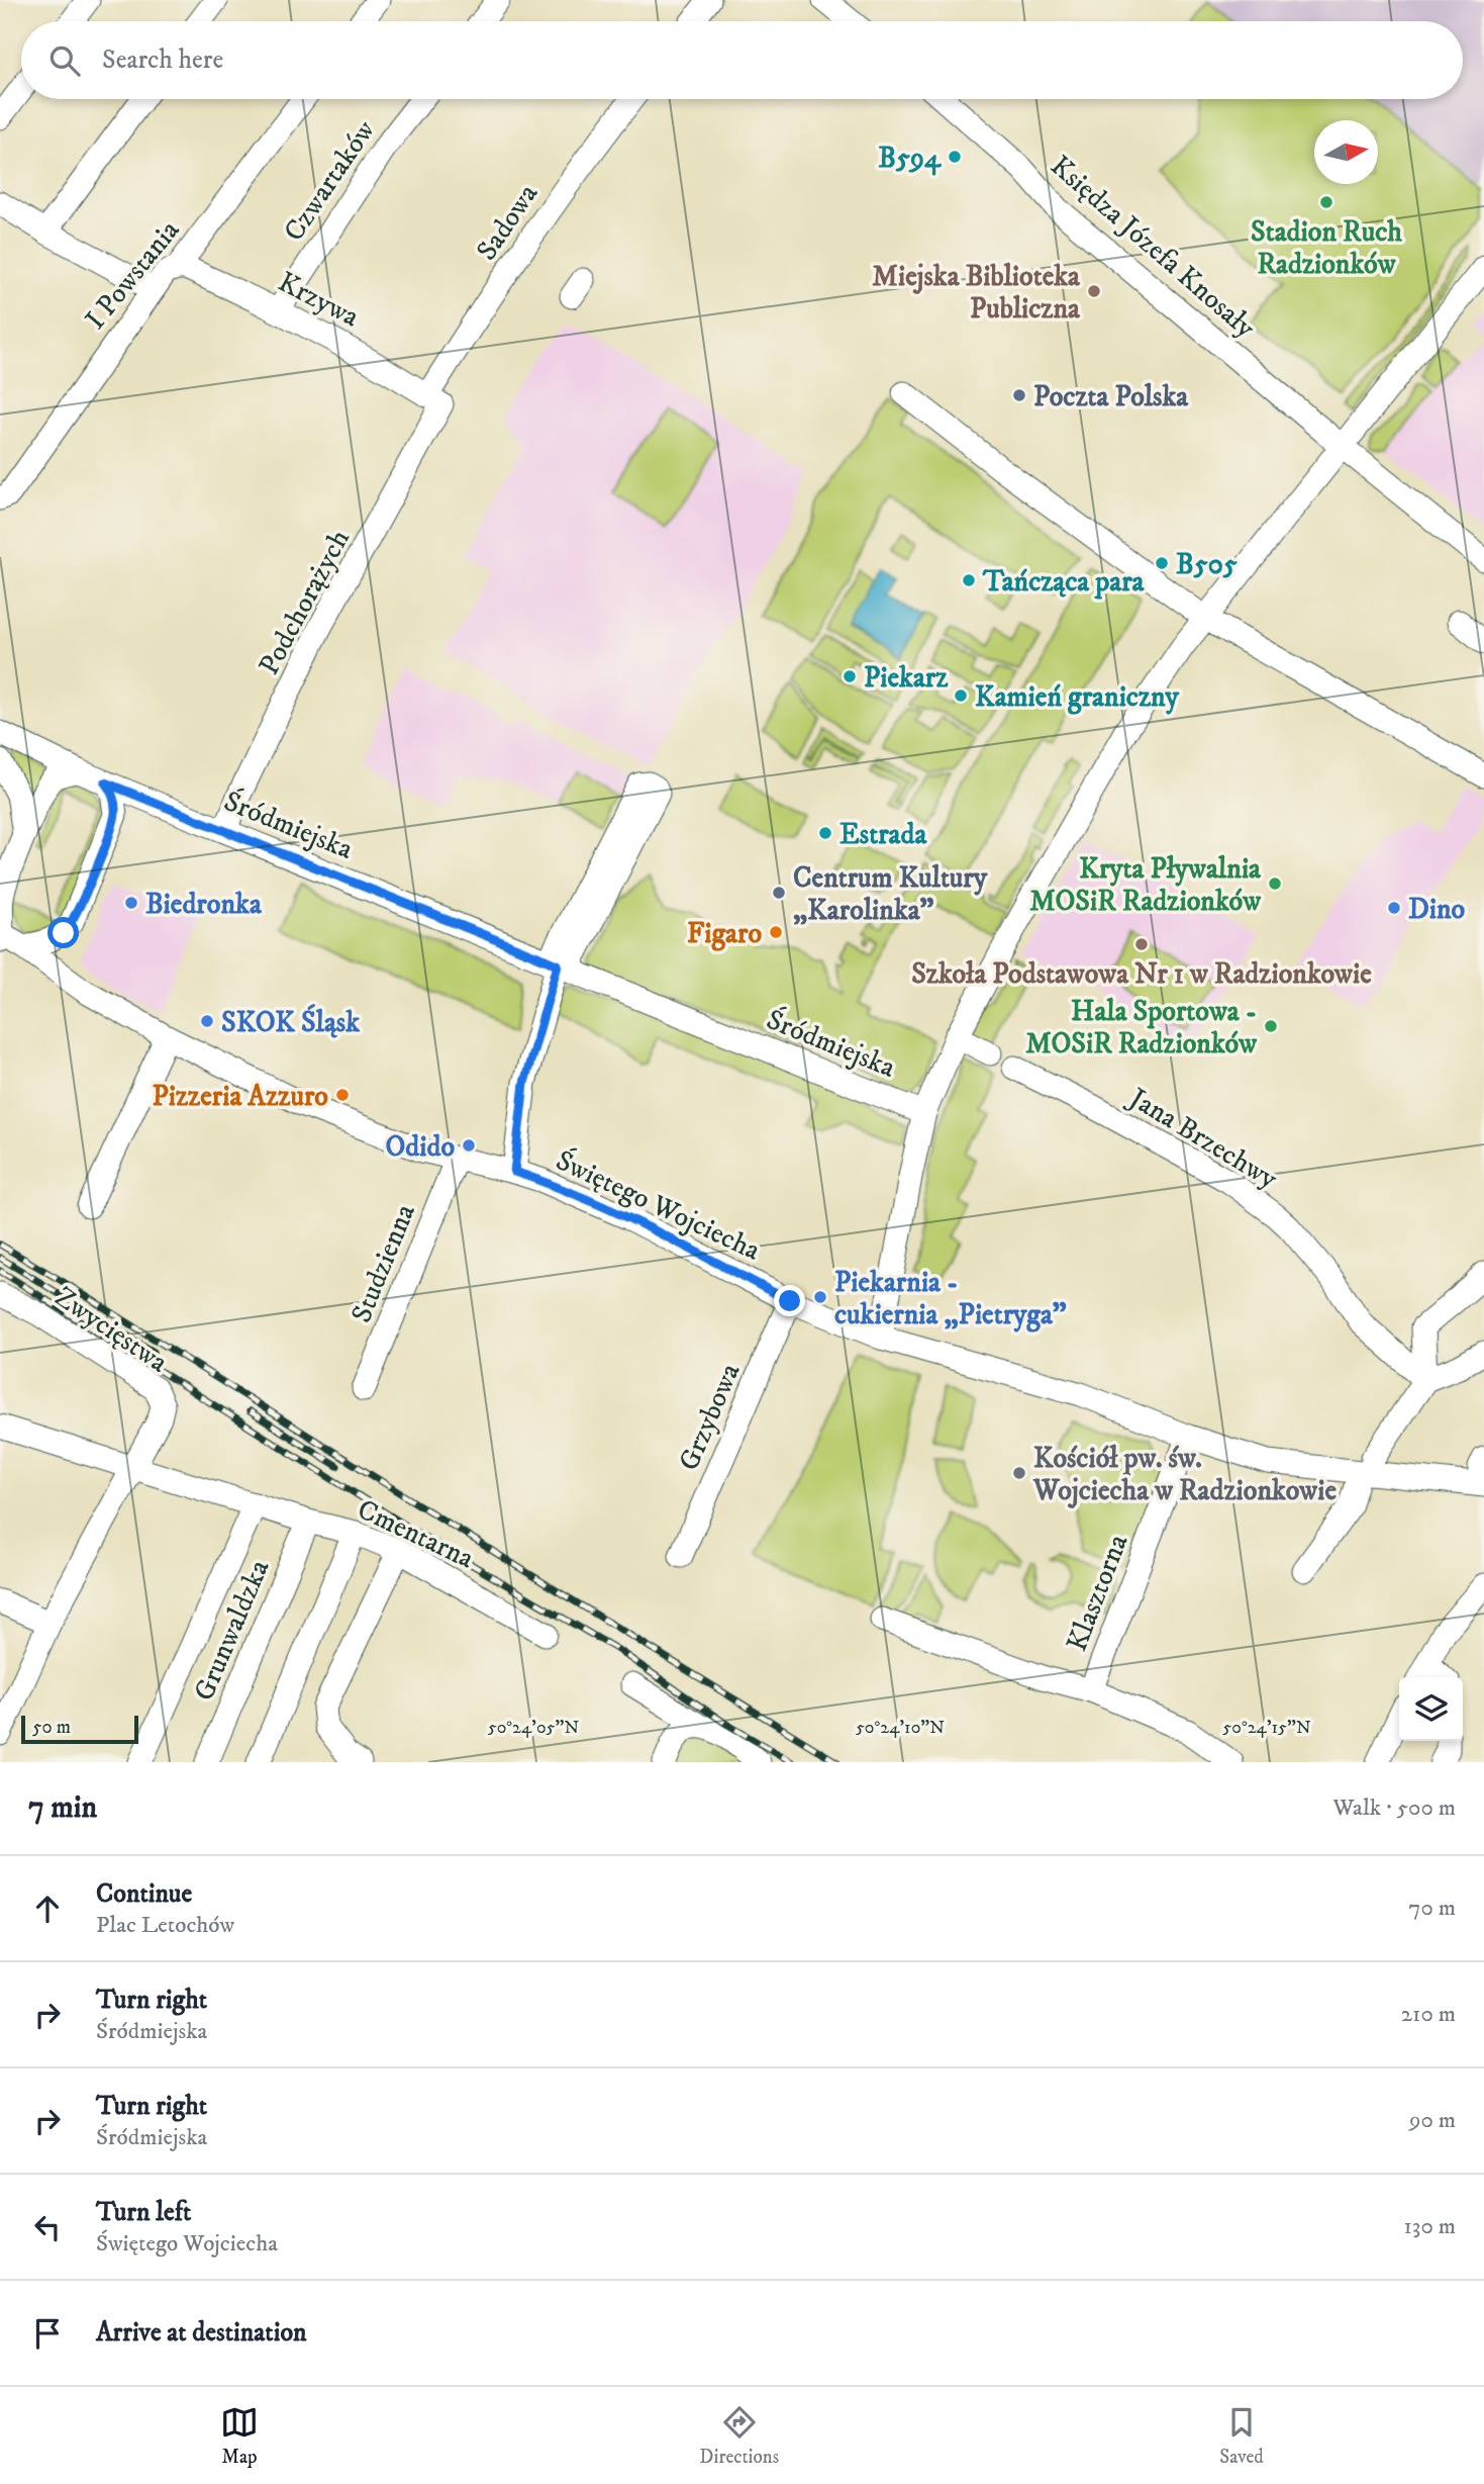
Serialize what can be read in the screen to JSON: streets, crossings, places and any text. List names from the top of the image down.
{
  "streets": {
    "street": [
      "Czwartaków",
      "Sadowa",
      "Księdza Józefa Knosały",
      "I Powstania",
      "Krzywa",
      "Podchorążych",
      "Śródmiejska",
      "Jana Brzechwy",
      "Świętego Wojciecha",
      "Studzienna",
      "Zwycięstwa",
      "Grzybowa",
      "Cmentarna",
      "Klasztorna",
      "Grunwaldzka"
    ]
  },
  "crossings": [
    ["Czwartaków", "Krzywa"],
    ["Sadowa", "Krzywa"],
    ["Sadowa", "Podchorążych"],
    ["I Powstania", "Krzywa"],
    ["Krzywa", "Podchorążych"],
    ["Podchorążych", "Śródmiejska"],
    ["Świętego Wojciecha", "Studzienna"],
    ["Świętego Wojciecha", "Grzybowa"],
    ["Świętego Wojciecha", "Klasztorna"],
    ["Zwycięstwa", "Cmentarna"],
    ["Cmentarna", "Grunwaldzka"]
  ],
  "places": [
    "B594",
    "Stadion Ruch Radzionków",
    "Miejska Biblioteka Publiczna",
    "Poczta Polska",
    "B505",
    "Tańcząca para",
    "Piekarz",
    "Kamień graniczny",
    "Estrada",
    "Kryta Pływalnia MOSiR Radzionków",
    "Centrum Kultury „Karolinka”",
    "Biedronka",
    "Dino",
    "Figaro",
    "Szkoła Podstawowa Nr 1 w Radzionkowie",
    "SKOK Śląsk",
    "Hala Sportowa - MOSiR Radzionków",
    "Pizzeria Azzuro",
    "Odido",
    "Piekarnia - cukiernia „Pietryga”",
    "Kościół pw. św. Wojciecha w Radzionkowie"
  ],
  "scale_bar": "50 m",
  "north": "right",
  "page": {
    "search": "Search here",
    "scale": "50 m",
    "heading": ["7 min", "Walk · 500 m"],
    "list": [
      ["Continue", "Plac Letochów", "70 m"],
      ["Turn right", "Śródmiejska", "210 m"],
      ["Turn right", "Śródmiejska", "90 m"],
      ["Turn left", "Świętego Wojciecha", "130 m"],
      "Arrive at destination"
    ],
    "nav": ["Map", "Directions", "Saved"]
  },
  "coordinates": ["50°24'05\"N", "50°24'10\"N", "50°24'15\"N"]
}
